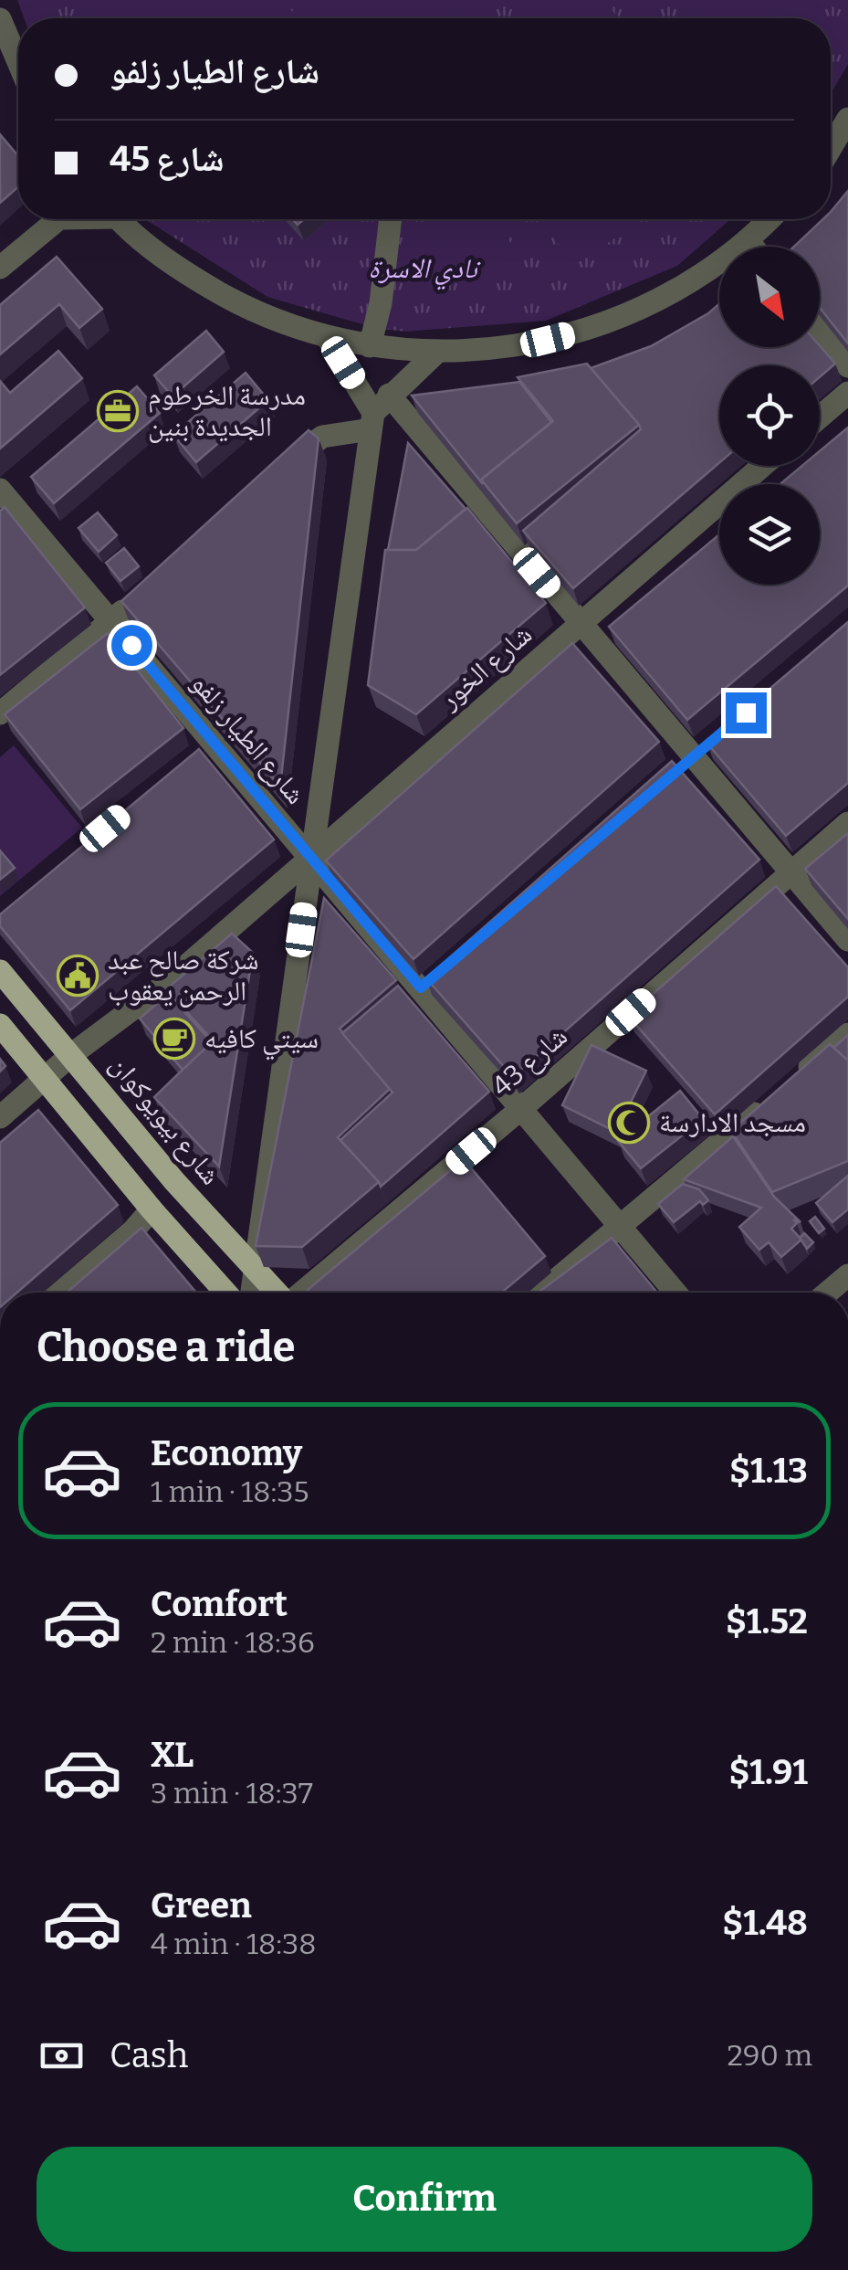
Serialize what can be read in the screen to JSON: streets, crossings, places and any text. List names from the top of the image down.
{
  "streets": {
    "main road": ["شارع بيويوكوان"],
    "street": ["شارع الخور", "شارع الطيار زلفو", "شارع 43"]
  },
  "crossings": [
    ["شارع الخور", "شارع الطيار زلفو"],
    ["شارع الخور", "شارع بيويوكوان"],
    ["شارع الطيار زلفو", "شارع 43"]
  ],
  "parks": ["نادي الاسرة"],
  "places": {
    "office": ["مدرسة الخرطوم الجديدة بنين"],
    "public building": ["شركة صالح عبد الرحمن يعقوب"],
    "cafe": ["سيتي كافيه"],
    "mosque": ["مسجد الادارسة"]
  },
  "north": "bottom right",
  "page": {
    "banner": ["شارع الطيار زلفو", "شارع 45"],
    "heading": "Choose a ride",
    "list": [
      {
        "name": "Economy",
        "note": "1 min · 18:35",
        "value": "$1.13"
      },
      {
        "name": "Comfort",
        "note": "2 min · 18:36",
        "value": "$1.52"
      },
      {
        "name": "XL",
        "note": "3 min · 18:37",
        "value": "$1.91"
      },
      {
        "name": "Green",
        "note": "4 min · 18:38",
        "value": "$1.48"
      }
    ],
    "pay": ["Cash", "290 m"],
    "buttons": "Confirm"
  }
}
